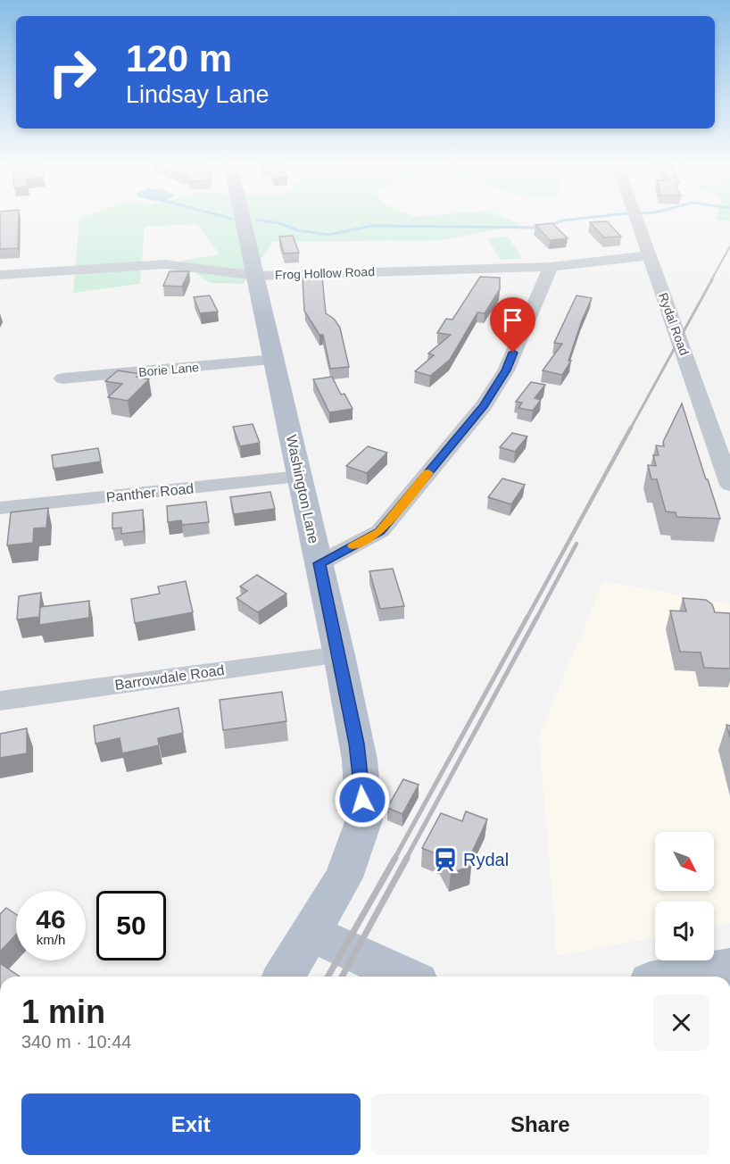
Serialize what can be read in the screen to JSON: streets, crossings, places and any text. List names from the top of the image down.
{
  "streets": {
    "main road": ["Washington Lane"],
    "street": [
      "Frog Hollow Road",
      "Rydal Road",
      "Borie Lane",
      "Panther Road",
      "Barrowdale Road"
    ]
  },
  "crossings": [
    ["Frog Hollow Road", "Rydal Road"],
    ["Frog Hollow Road", "Washington Lane"],
    ["Borie Lane", "Washington Lane"],
    ["Washington Lane", "Panther Road"],
    ["Washington Lane", "Barrowdale Road"]
  ],
  "places": {
    "station": ["Rydal"]
  },
  "north": "bottom right",
  "page": {
    "turn": ["120 m", "Lindsay Lane"],
    "speed": "46 km/h",
    "limit": "50",
    "heading": ["1 min", "340 m · 10:44"],
    "buttons": ["Exit", "Share"]
  }
}
